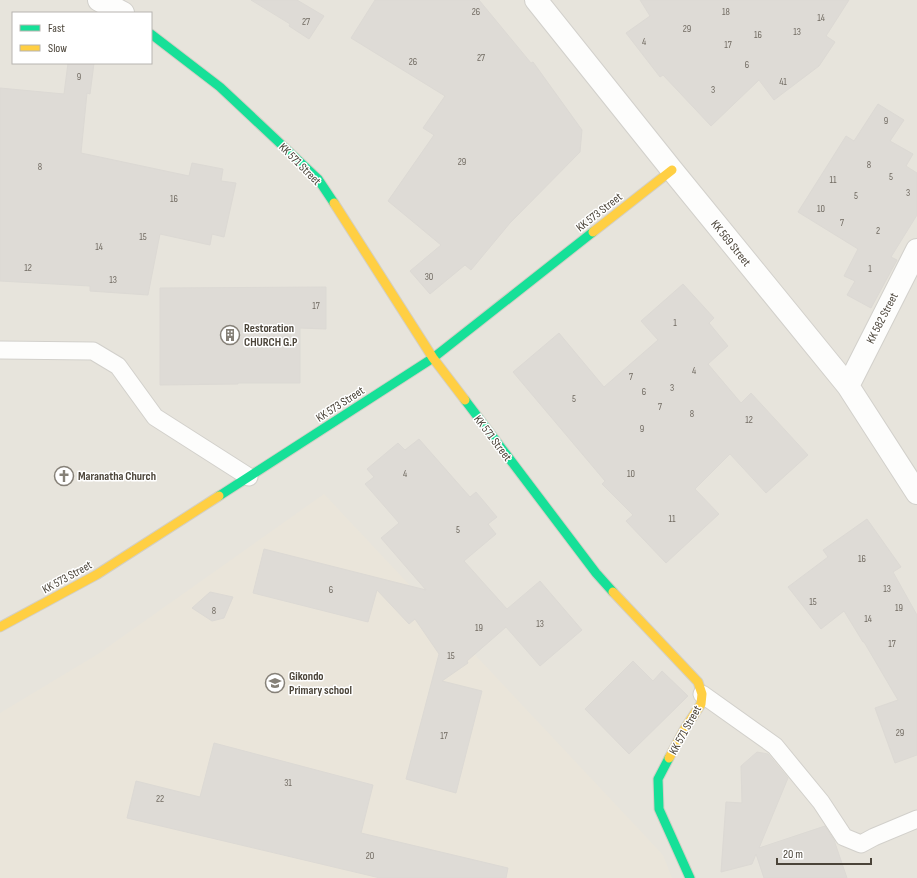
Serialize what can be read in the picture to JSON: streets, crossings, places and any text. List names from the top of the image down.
{
  "streets": {
    "street": [
      "KK 571 Street",
      "KK 573 Street",
      "KK 569 Street",
      "KK 582 Street"
    ]
  },
  "crossings": [
    ["KK 571 Street", "KK 573 Street"],
    ["KK 573 Street", "KK 569 Street"],
    ["KK 569 Street", "KK 582 Street"]
  ],
  "places": {
    "building": ["Restoration CHURCH G.P"],
    "church": ["Maranatha Church"],
    "school or university": ["Gikondo Primary school"]
  },
  "house_numbers": [
    "26",
    "18",
    "14",
    "27",
    "29",
    "13",
    "16",
    "4",
    "17",
    "27",
    "26",
    "6",
    "9",
    "41",
    "3",
    "9",
    "29",
    "8",
    "8",
    "5",
    "11",
    "3",
    "5",
    "16",
    "10",
    "7",
    "2",
    "15",
    "14",
    "12",
    "1",
    "30",
    "13",
    "17",
    "1",
    "4",
    "7",
    "3",
    "6",
    "5",
    "7",
    "8",
    "12",
    "9",
    "4",
    "10",
    "11",
    "5",
    "16",
    "13",
    "6",
    "15",
    "19",
    "8",
    "14",
    "13",
    "19",
    "17",
    "15",
    "29",
    "17",
    "31",
    "22",
    "20"
  ],
  "legend": ["Fast", "Slow"],
  "scale_bar": "20 m"
}
